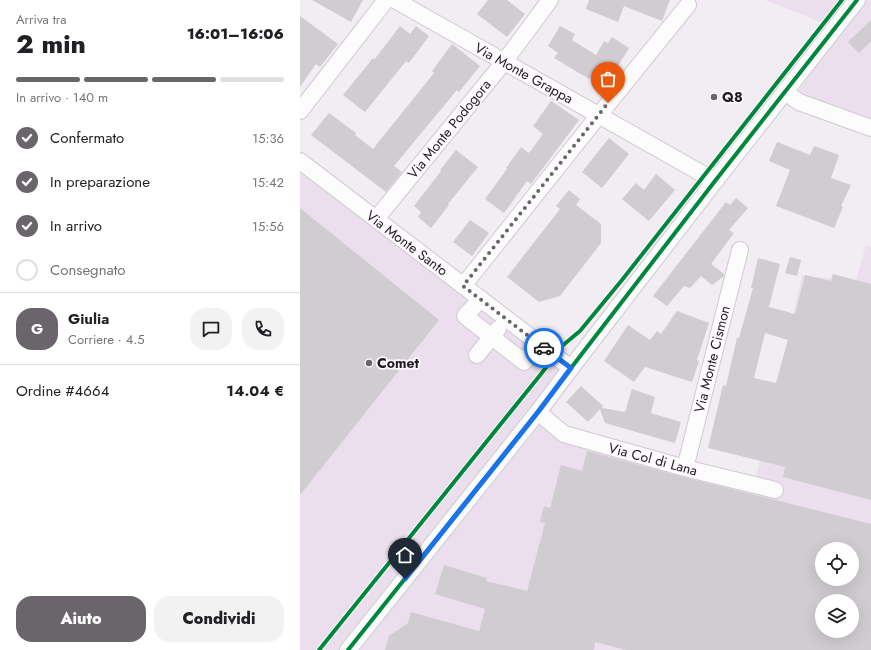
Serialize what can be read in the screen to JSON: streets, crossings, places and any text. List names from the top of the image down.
{
  "streets": {
    "street": [
      "Via Monte Grappa",
      "Via Monte Podogora",
      "Via Monte Santo",
      "Via Monte Cismon",
      "Via Col di Lana"
    ]
  },
  "crossings": [
    ["Via Monte Grappa", "Via Monte Podogora"],
    ["Via Monte Podogora", "Via Monte Santo"],
    ["Via Monte Cismon", "Via Col di Lana"]
  ],
  "places": ["Q8", "Comet"],
  "page": {
    "heading": ["2 min", "Arriva tra", "16:01–16:06"],
    "panel": [
      "Giulia",
      "Corriere · 4.5",
      "Ordine #4664",
      "14.04 €"
    ],
    "bar": "In arrivo · 140 m",
    "list": [
      ["Confermato", "15:36"],
      ["In preparazione", "15:42"],
      ["In arrivo", "15:56"],
      "Consegnato"
    ],
    "round": "G",
    "buttons": ["Aiuto", "Condividi"]
  }
}
